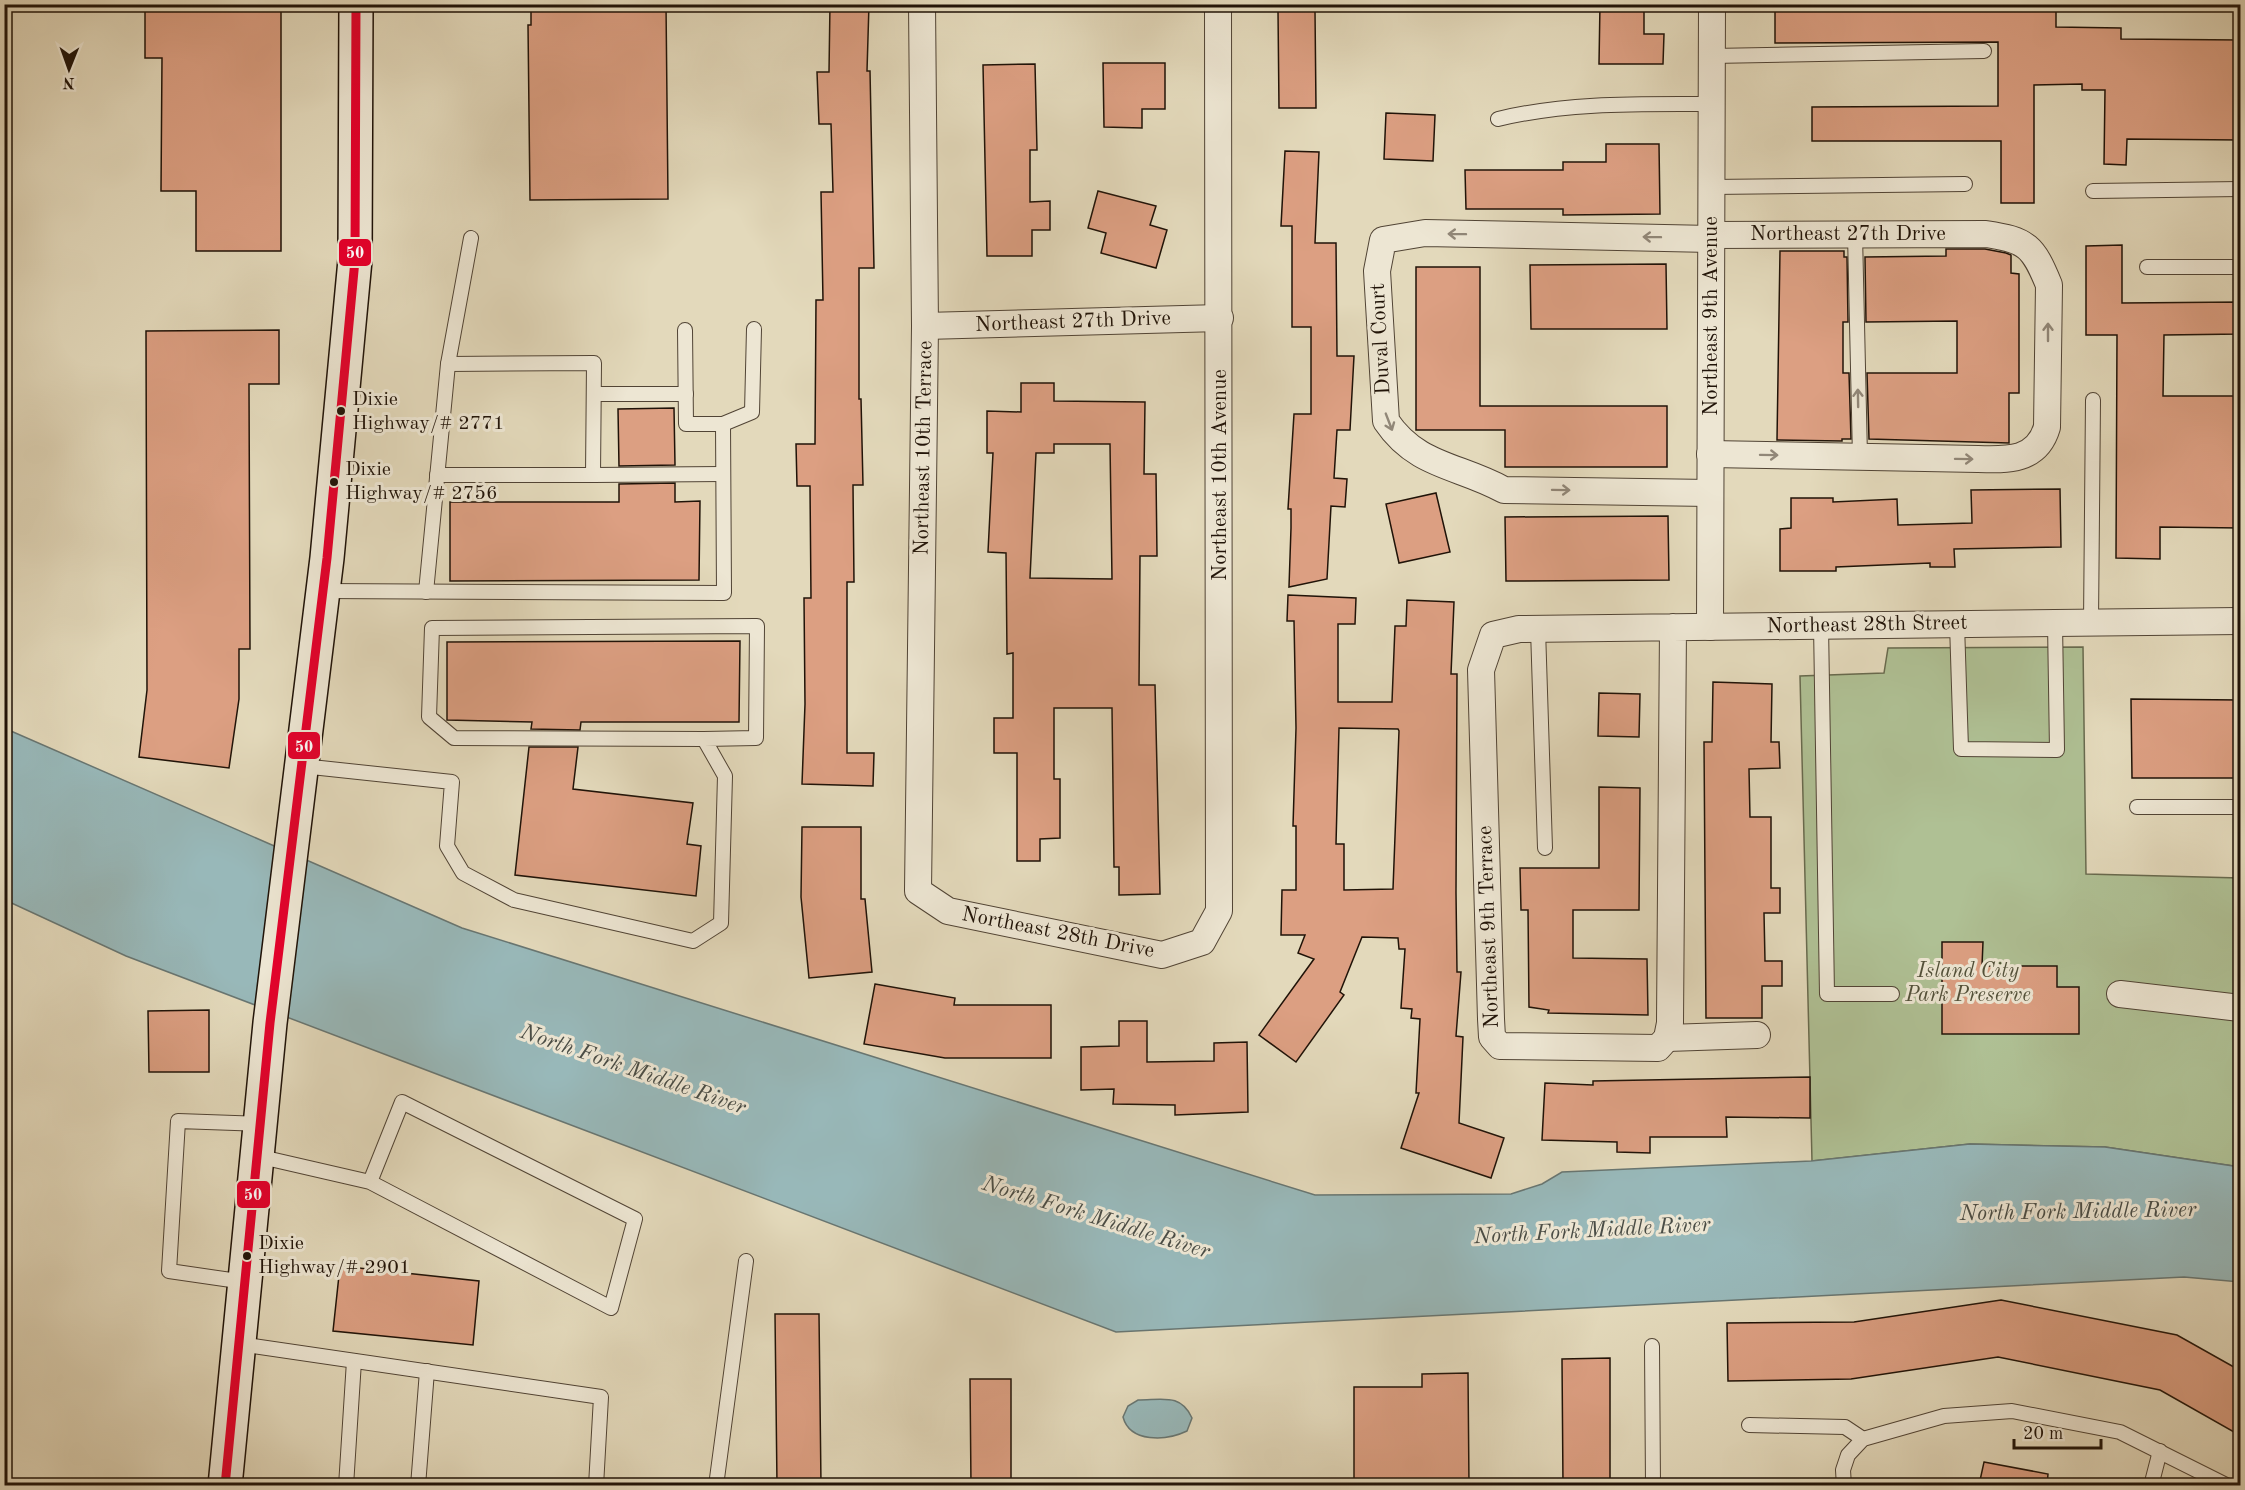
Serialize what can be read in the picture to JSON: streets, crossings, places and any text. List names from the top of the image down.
{
  "streets": {
    "street": [
      "Northeast 27th Drive",
      "Northeast 9th Avenue",
      "Duval Court",
      "Northeast 10th Terrace",
      "Northeast 10th Avenue",
      "Northeast 28th Street",
      "Northeast 9th Terrace",
      "Northeast 28th Drive"
    ]
  },
  "crossings": [
    ["Northeast 27th Drive", "Northeast 9th Avenue"],
    ["Northeast 27th Drive", "Duval Court"],
    ["Northeast 27th Drive", "Northeast 10th Terrace"],
    ["Northeast 27th Drive", "Northeast 10th Avenue"],
    ["Northeast 9th Avenue", "Duval Court"],
    ["Northeast 9th Avenue", "Northeast 28th Street"],
    ["Northeast 10th Terrace", "Northeast 28th Drive"],
    ["Northeast 10th Avenue", "Northeast 28th Drive"],
    ["Northeast 28th Street", "Northeast 9th Terrace"]
  ],
  "water": ["North Fork Middle River"],
  "parks": ["Island City Park Preserve"],
  "places": ["Dixie Highway/# 2771", "Dixie Highway/# 2756", "Dixie Highway/# 2901"],
  "lines": ["transit line 50"],
  "scale_bar": "20 m",
  "north": "bottom"
}
